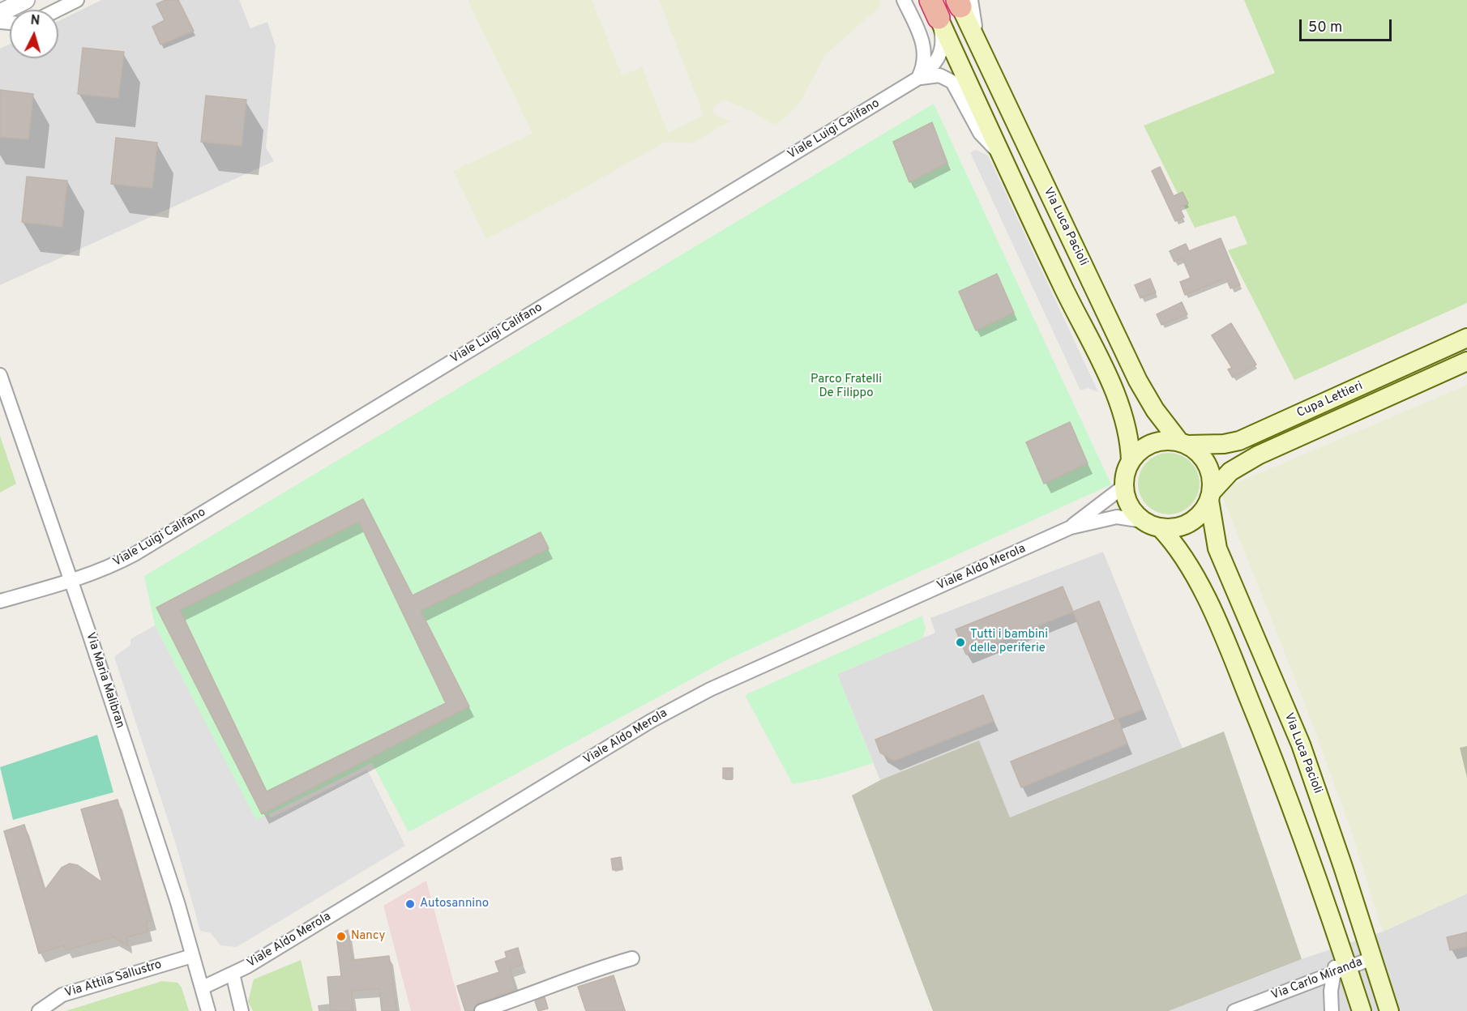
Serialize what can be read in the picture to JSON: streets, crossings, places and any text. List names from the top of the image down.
{
  "streets": {
    "main road": ["Via Luca Pacioli", "Cupa Lettieri"],
    "street": [
      "Viale Luigi Califano",
      "Viale Aldo Merola",
      "Via Maria Malibran",
      "Via Attila Sallustro",
      "Via Carlo Miranda"
    ]
  },
  "crossings": [
    ["Viale Luigi Califano", "Via Maria Malibran"],
    ["Via Luca Pacioli", "Cupa Lettieri"],
    ["Via Luca Pacioli", "Viale Aldo Merola"],
    ["Via Luca Pacioli", "Via Carlo Miranda"],
    ["Cupa Lettieri", "Viale Aldo Merola"],
    ["Viale Aldo Merola", "Via Maria Malibran"],
    ["Via Maria Malibran", "Via Attila Sallustro"]
  ],
  "parks": ["Parco Fratelli De Filippo"],
  "places": ["Tutti i bambini delle periferie", "Autosannino", "Nancy"],
  "scale_bar": "50 m",
  "north": "top"
}
